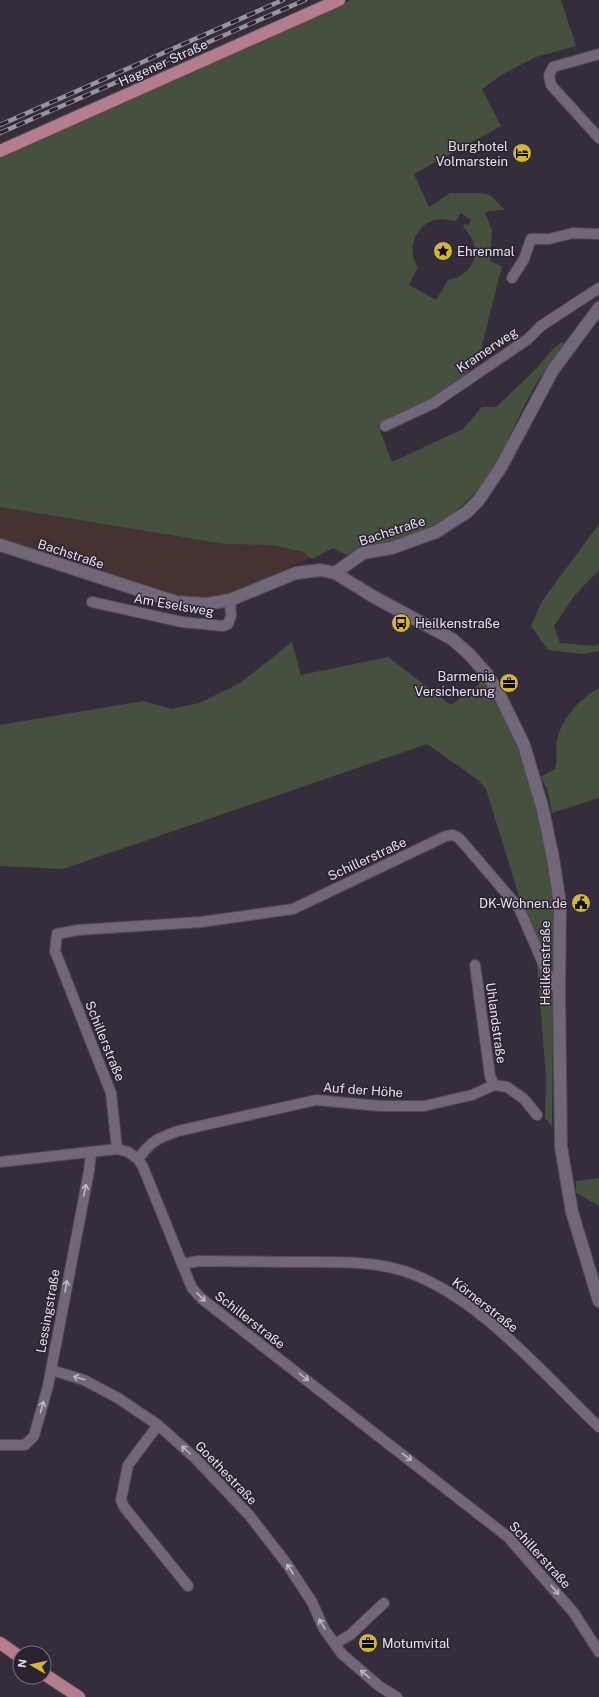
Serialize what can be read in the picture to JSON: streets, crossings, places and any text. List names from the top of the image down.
{
  "streets": {
    "main road": ["Hagener Straße"],
    "street": [
      "Kramerweg",
      "Bachstraße",
      "Am Eselsweg",
      "Schillerstraße",
      "Heilkenstraße",
      "Uhlandstraße",
      "Auf der Höhe",
      "Körnerstraße",
      "Lessingstraße",
      "Goethestraße"
    ]
  },
  "crossings": [
    ["Bachstraße", "Am Eselsweg"],
    ["Bachstraße", "Heilkenstraße"],
    ["Schillerstraße", "Heilkenstraße"],
    ["Schillerstraße", "Auf der Höhe"],
    ["Schillerstraße", "Körnerstraße"],
    ["Uhlandstraße", "Auf der Höhe"],
    ["Lessingstraße", "Goethestraße"]
  ],
  "one_way": ["Schillerstraße", "Lessingstraße", "Goethestraße"],
  "places": {
    "hotel": ["Burghotel Volmarstein"],
    "place": ["Ehrenmal"],
    "bus stop": ["Heilkenstraße"],
    "office": ["Barmenia Versicherung", "Motumvital"],
    "public building": ["DK-Wohnen.de"]
  },
  "north": "left"
}
